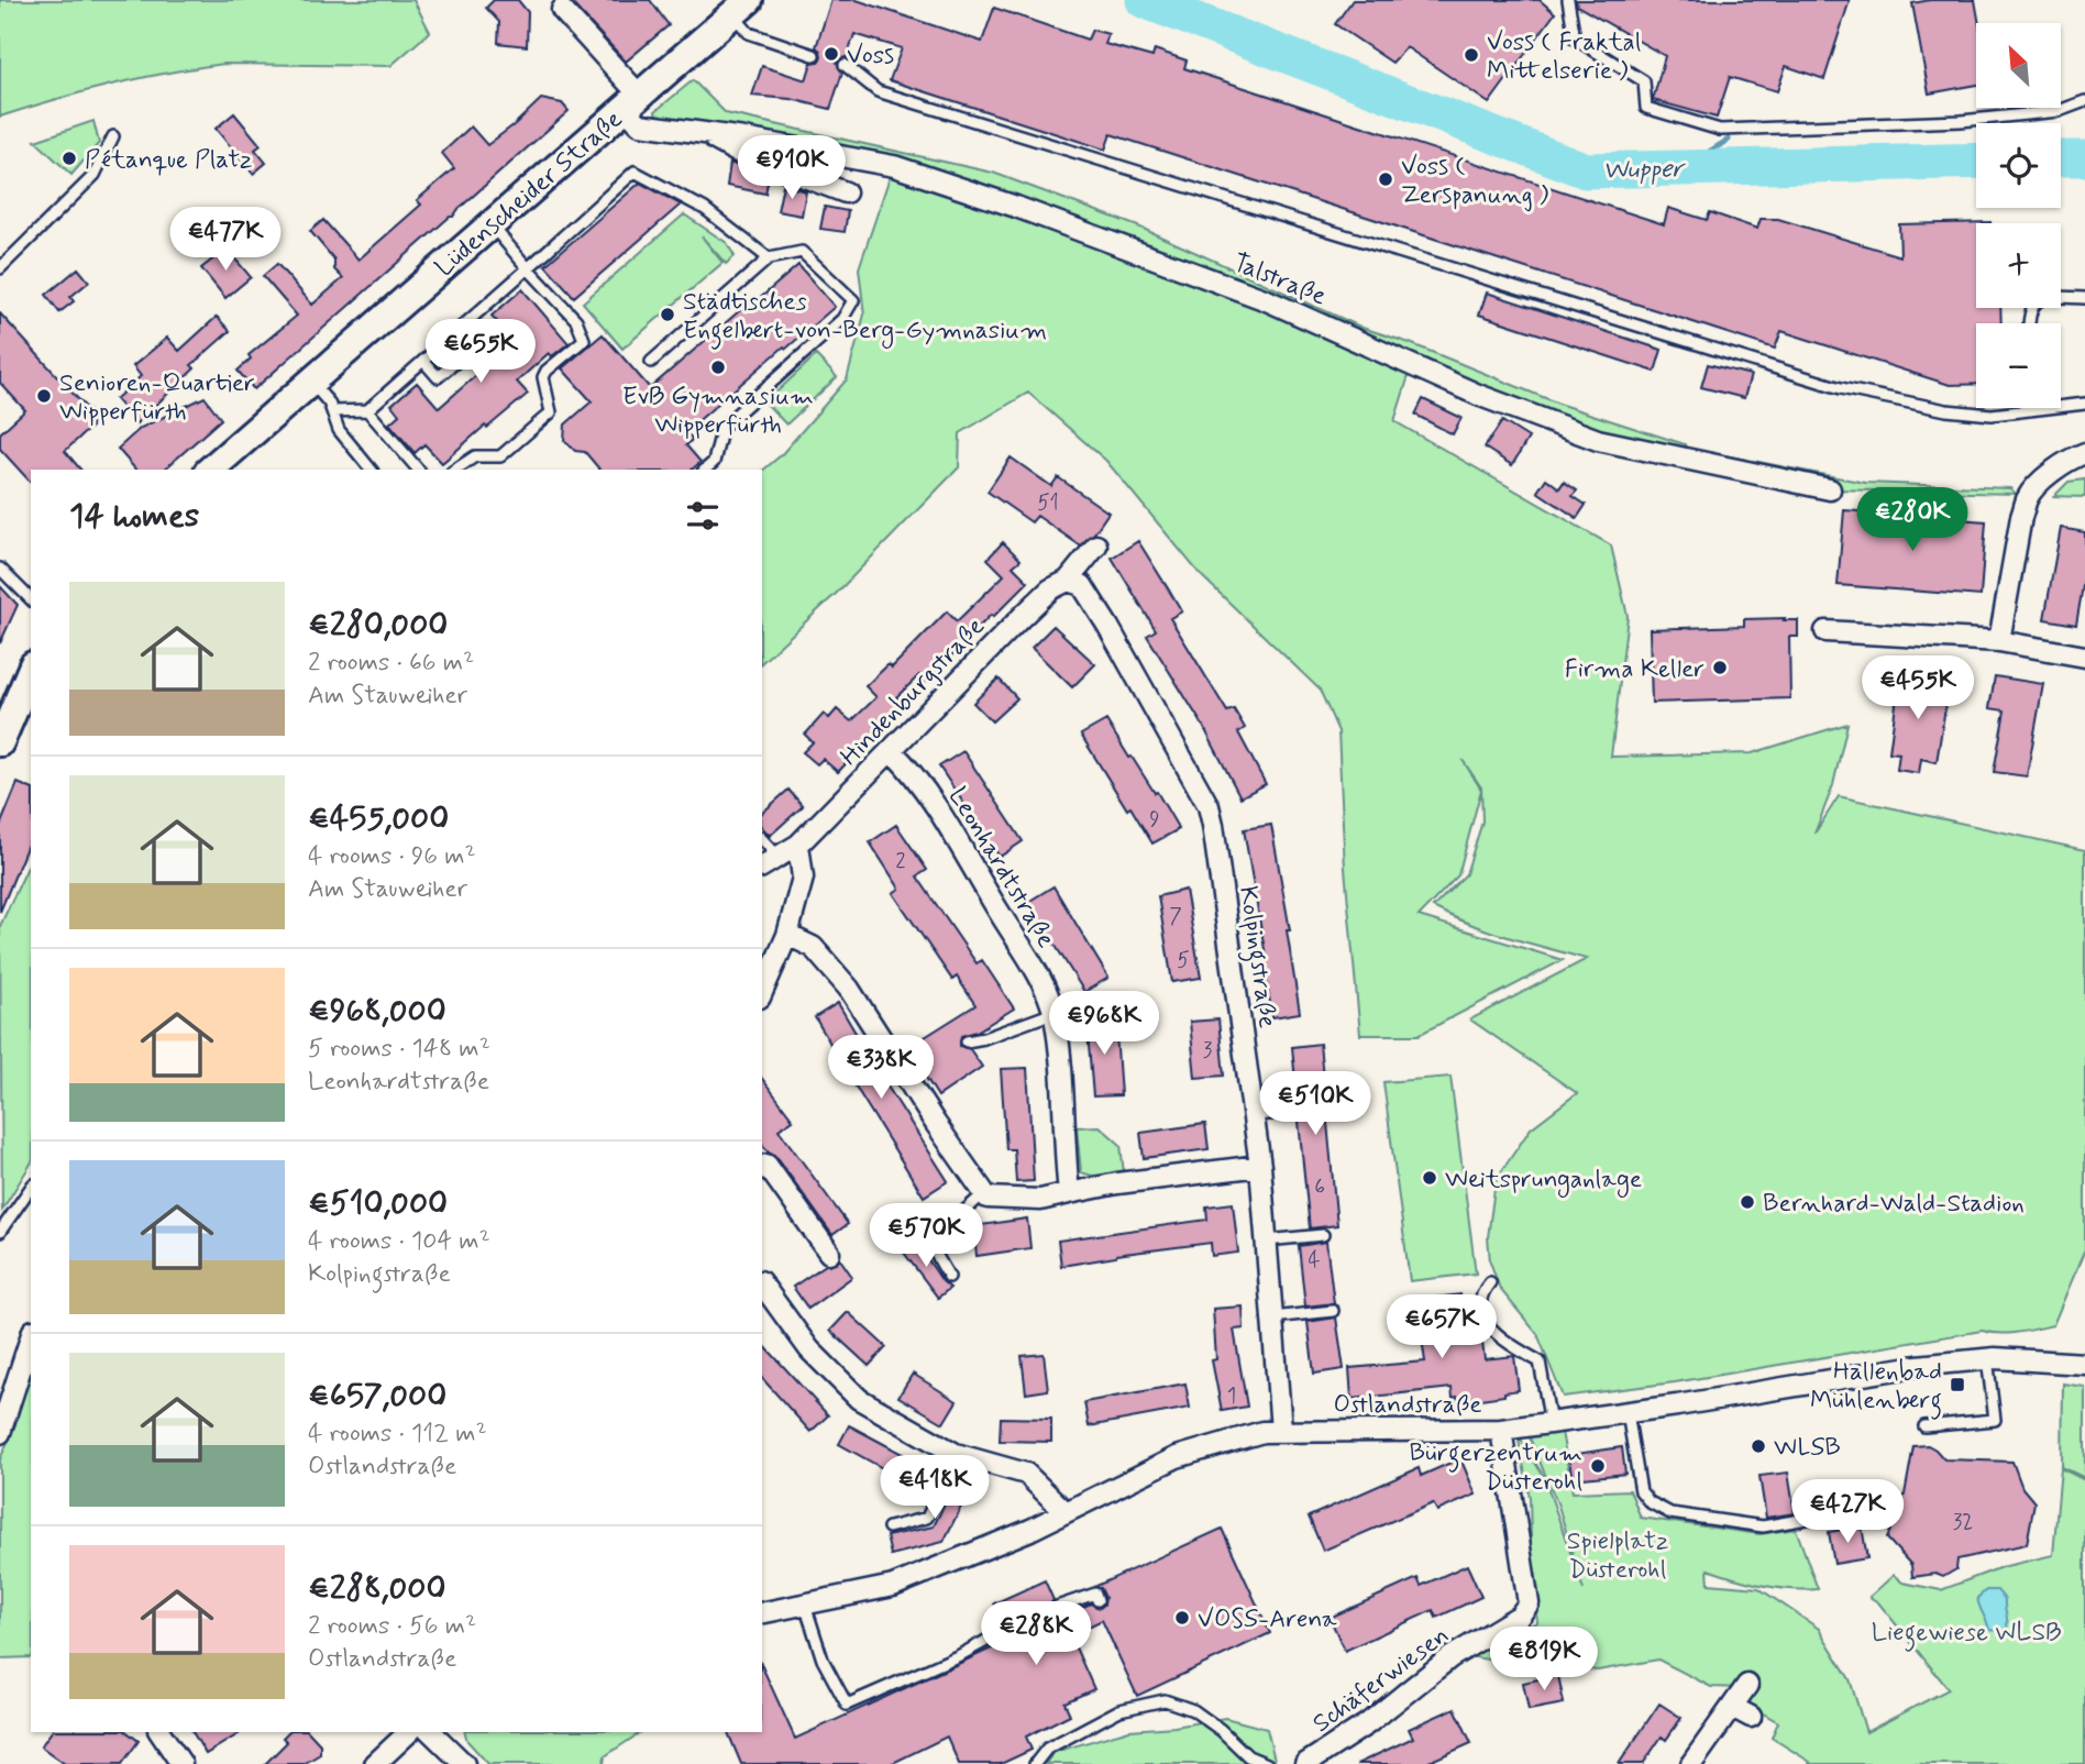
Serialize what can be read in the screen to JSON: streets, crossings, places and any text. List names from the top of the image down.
{
  "streets": {
    "main road": ["Lüdenscheider Straße"],
    "street": [
      "Talstraße",
      "Hindenburgstraße",
      "Leonhardtstraße",
      "Kolpingstraße",
      "Ostlandstraße",
      "Schäferwiesen"
    ]
  },
  "crossings": [
    ["Lüdenscheider Straße", "Talstraße"],
    ["Hindenburgstraße", "Leonhardtstraße"],
    ["Hindenburgstraße", "Kolpingstraße"],
    ["Kolpingstraße", "Ostlandstraße"],
    ["Ostlandstraße", "Schäferwiesen"]
  ],
  "water": ["Wupper"],
  "parks": ["Spielplatz Düsterohl", "Liegewiese WLSB"],
  "places": {
    "other": [
      "Voss",
      "Voss ( Fraktal Mittelserie )",
      "Pétanque Platz",
      "Voss ( Zerspanung )",
      "Städtisches Engelbert-von-Berg-Gymnasium",
      "EvB Gymnasium Wipperfürth",
      "Senioren-Quartier Wipperfürth",
      "Firma Keller",
      "Weitsprunganlage",
      "Bernhard-Wald-Stadion",
      "WLSB",
      "Bürgerzentrum Düsterohl",
      "VOSS-Arena"
    ],
    "transit": ["Hallenbad Mühlenberg"]
  },
  "house_numbers": [
    "51",
    "9",
    "2",
    "7",
    "5",
    "3",
    "6",
    "4",
    "1",
    "32"
  ],
  "north": "top left",
  "page": {
    "map_buttons": ["+", "−"],
    "price": [
      "€910K",
      "€477K",
      "€655K",
      "€280K",
      "€455K",
      "€968K",
      "€338K",
      "€510K",
      "€570K",
      "€657K",
      "€418K",
      "€427K",
      "€288K",
      "€819K"
    ],
    "heading": "14 homes",
    "list": [
      {
        "name": "€280,000",
        "note": "2 rooms · 66 m² · Am Stauweiher"
      },
      {
        "name": "€455,000",
        "note": "4 rooms · 96 m² · Am Stauweiher"
      },
      {
        "name": "€968,000",
        "note": "5 rooms · 148 m² · Leonhardtstraße"
      },
      {
        "name": "€510,000",
        "note": "4 rooms · 104 m² · Kolpingstraße"
      },
      {
        "name": "€657,000",
        "note": "4 rooms · 112 m² · Ostlandstraße"
      },
      {
        "name": "€288,000",
        "note": "2 rooms · 56 m² · Ostlandstraße"
      }
    ]
  }
}
